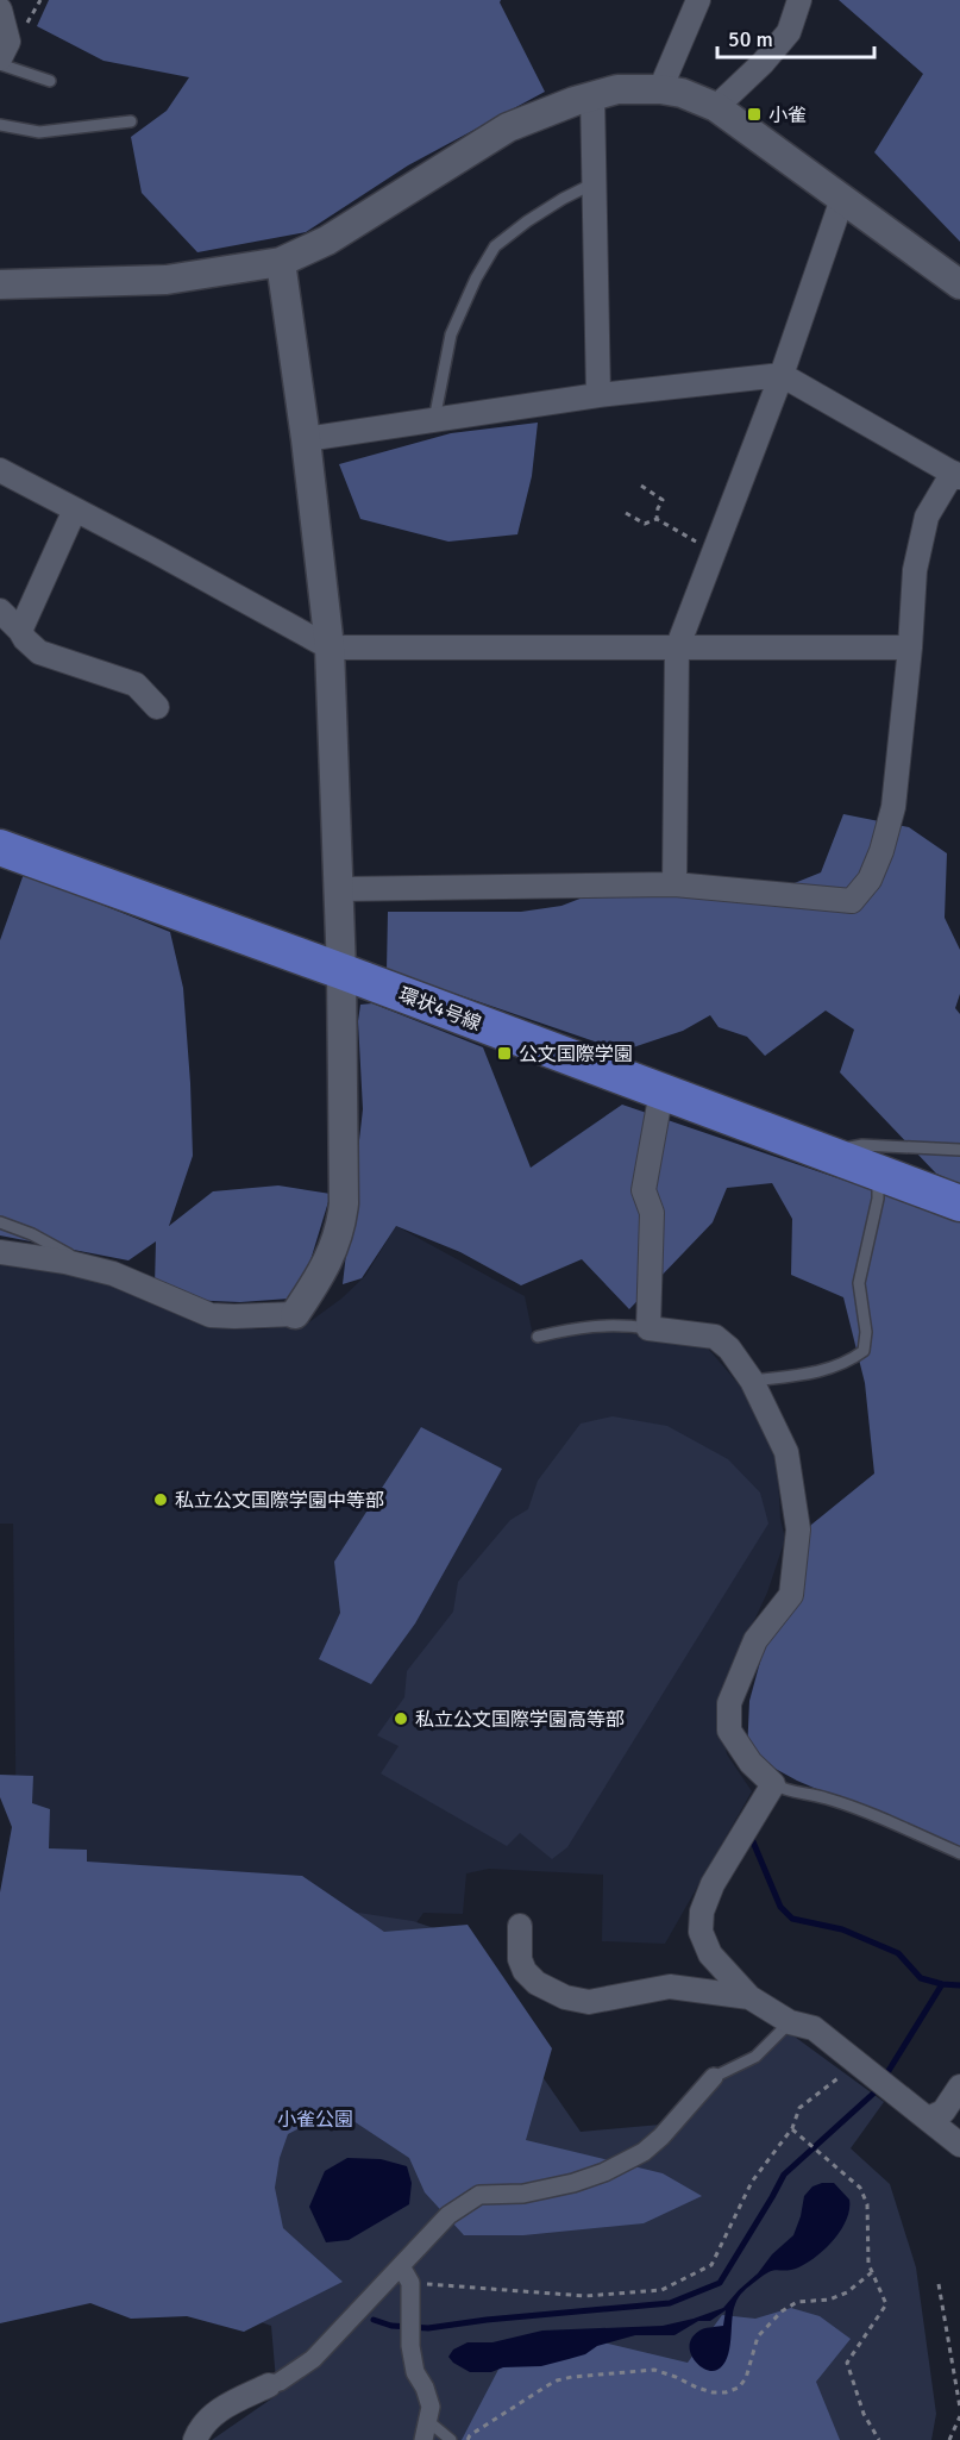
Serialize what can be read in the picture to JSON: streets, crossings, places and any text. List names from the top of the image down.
{
  "streets": {
    "main road": ["環状4号線"]
  },
  "parks": ["小雀公園"],
  "places": {
    "transit": ["小雀", "公文国際学園"],
    "other": ["私立公文国際学園中等部", "私立公文国際学園高等部"]
  },
  "scale_bar": "50 m"
}
